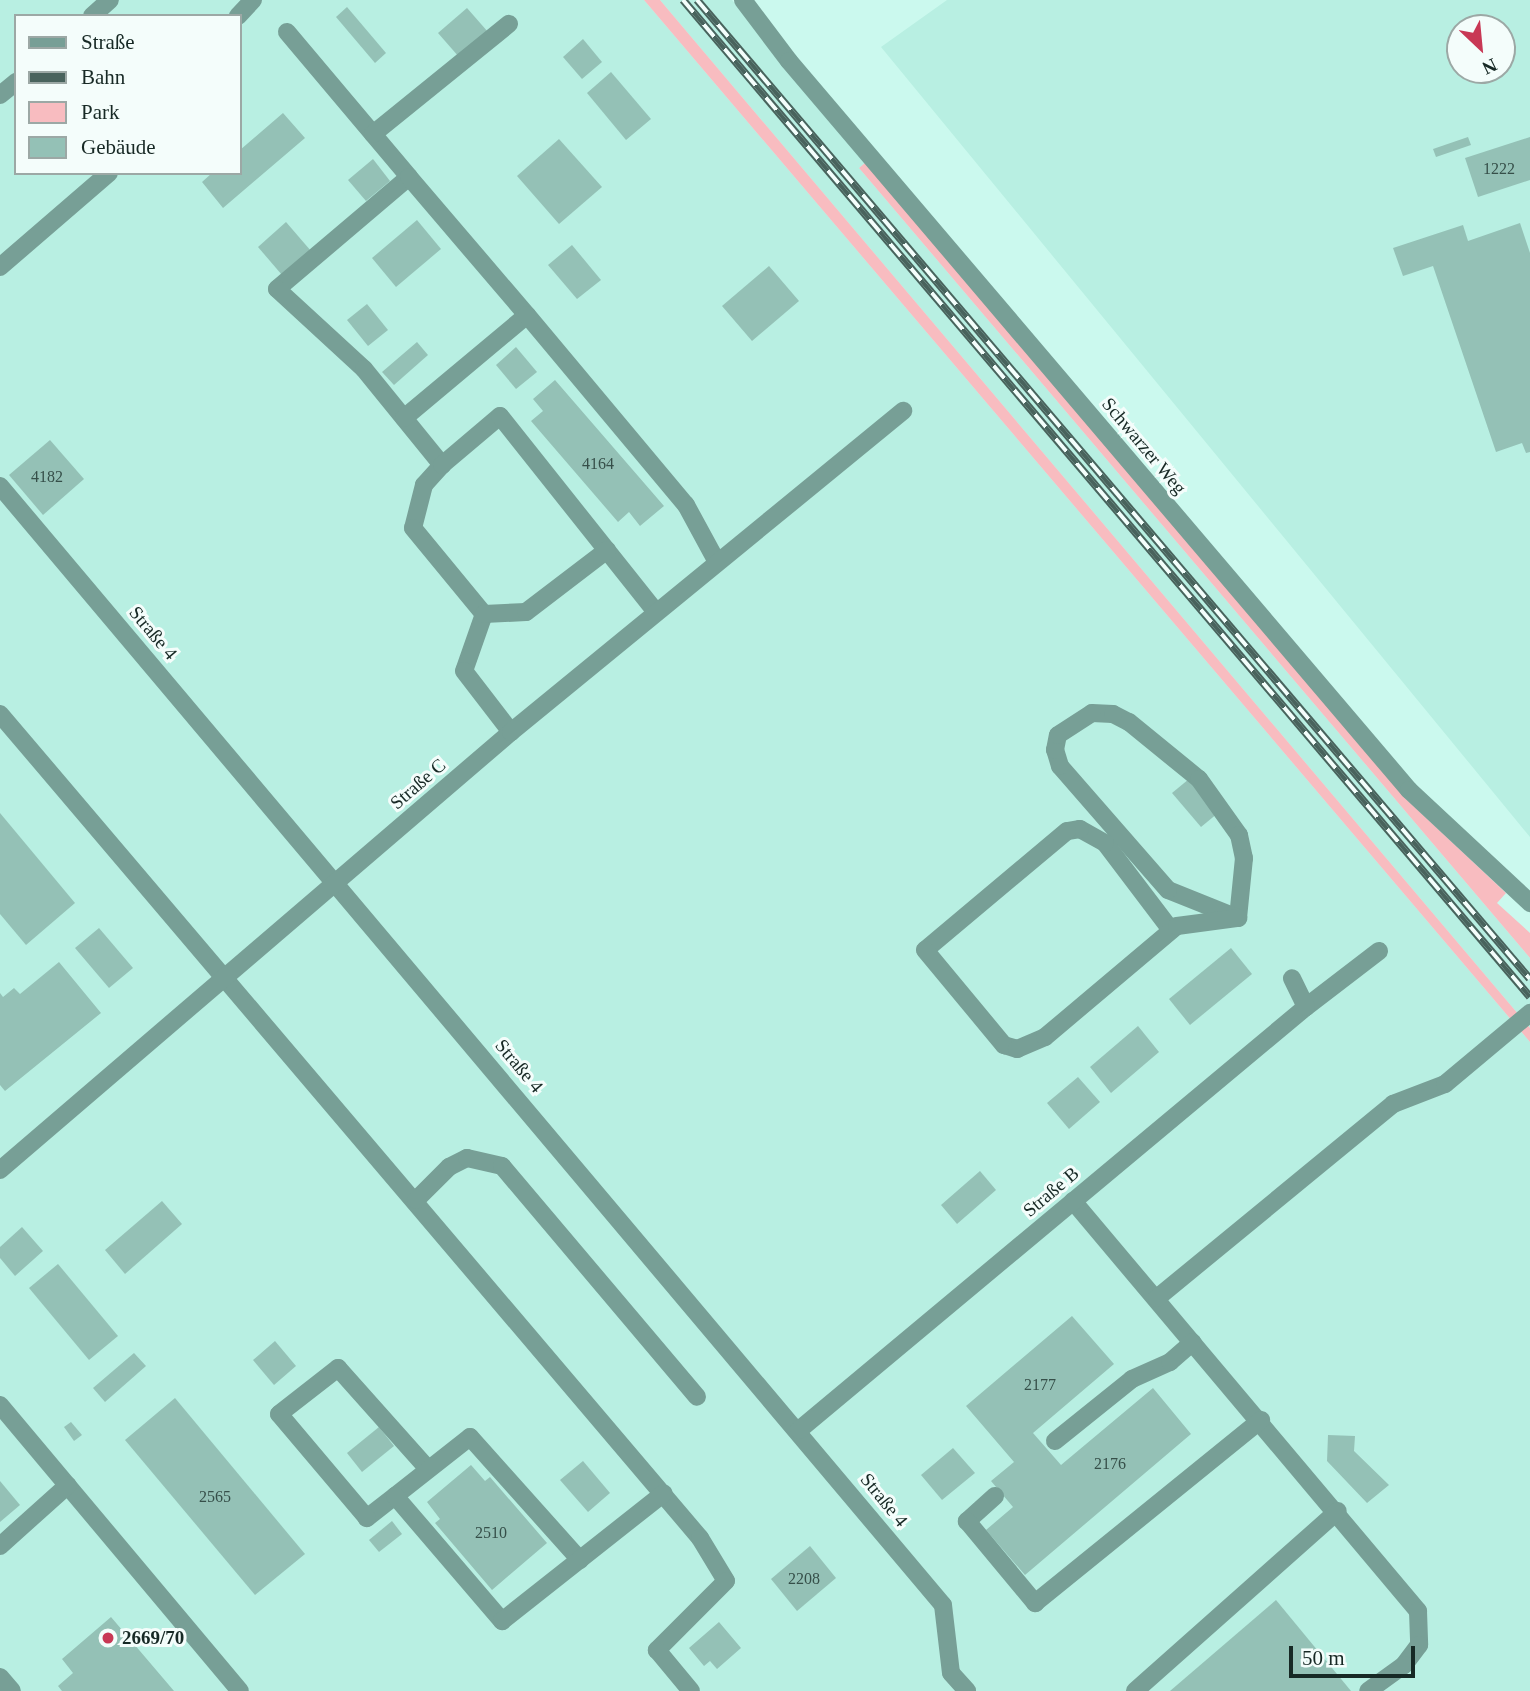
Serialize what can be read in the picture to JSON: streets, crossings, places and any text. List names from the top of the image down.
{
  "streets": {
    "street": [
      "Schwarzer Weg",
      "Straße 4",
      "Straße C",
      "Straße B"
    ]
  },
  "crossings": [
    ["Straße 4", "Straße C"],
    ["Straße 4", "Straße B"]
  ],
  "places": ["2669/70"],
  "house_numbers": [
    "1222",
    "4164",
    "4182",
    "2177",
    "2176",
    "2565",
    "2510",
    "2208"
  ],
  "legend": [
    "Straße",
    "Bahn",
    "Park",
    "Gebäude"
  ],
  "scale_bar": "50 m",
  "north": "bottom right"
}
